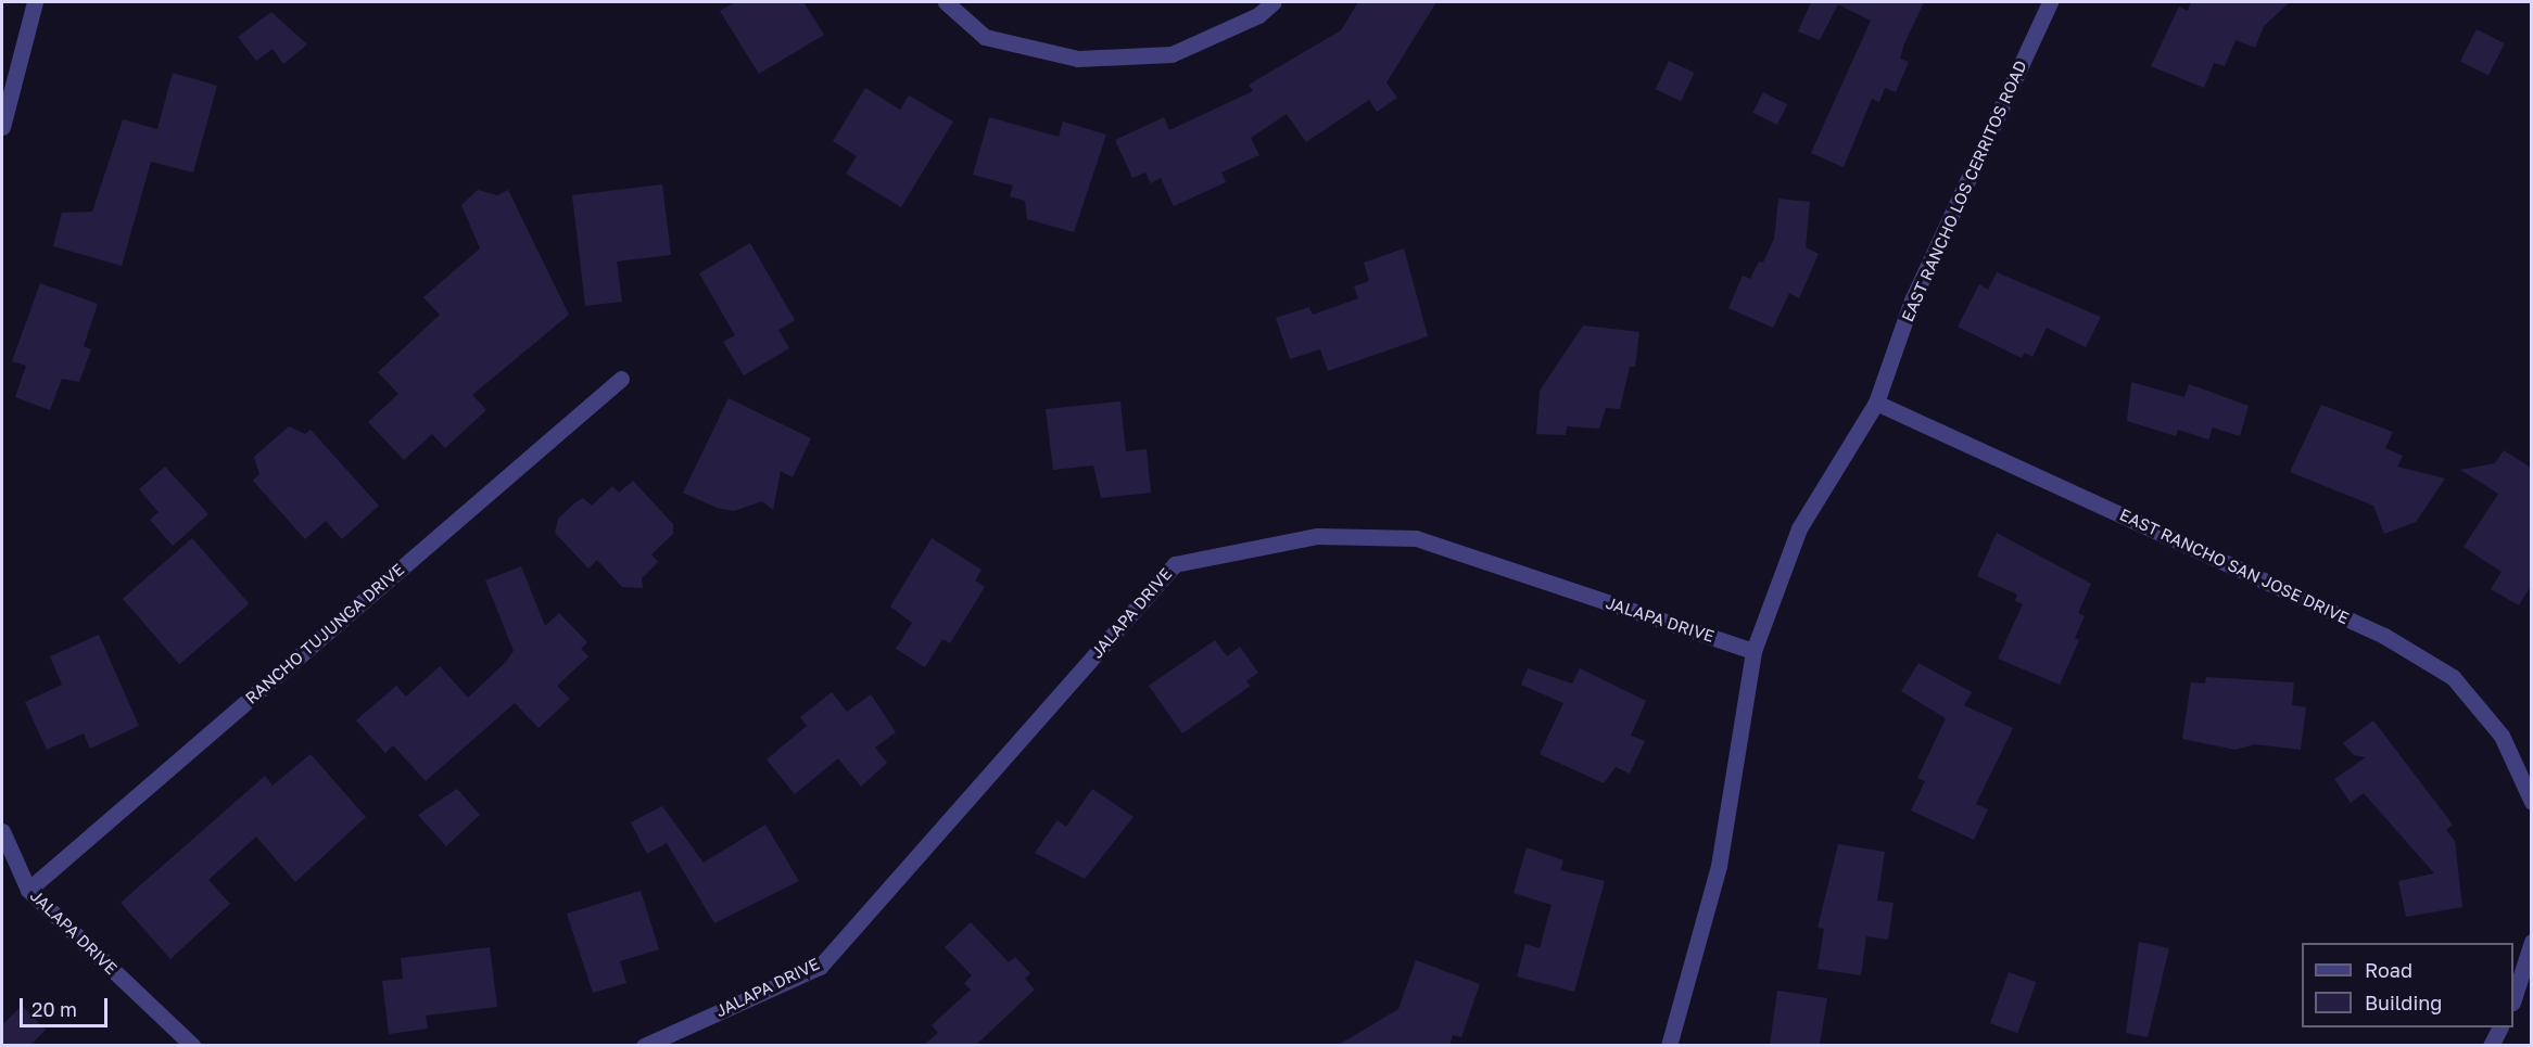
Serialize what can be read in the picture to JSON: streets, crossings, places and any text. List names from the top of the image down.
{
  "streets": {
    "street": [
      "EAST RANCHO LOS CERRITOS ROAD",
      "EAST RANCHO SAN JOSE DRIVE",
      "JALAPA DRIVE",
      "RANCHO TUJUNGA DRIVE"
    ]
  },
  "crossings": [
    ["EAST RANCHO LOS CERRITOS ROAD", "EAST RANCHO SAN JOSE DRIVE"],
    ["EAST RANCHO LOS CERRITOS ROAD", "JALAPA DRIVE"],
    ["JALAPA DRIVE", "RANCHO TUJUNGA DRIVE"]
  ],
  "legend": ["Road", "Building"],
  "scale_bar": "20 m"
}
